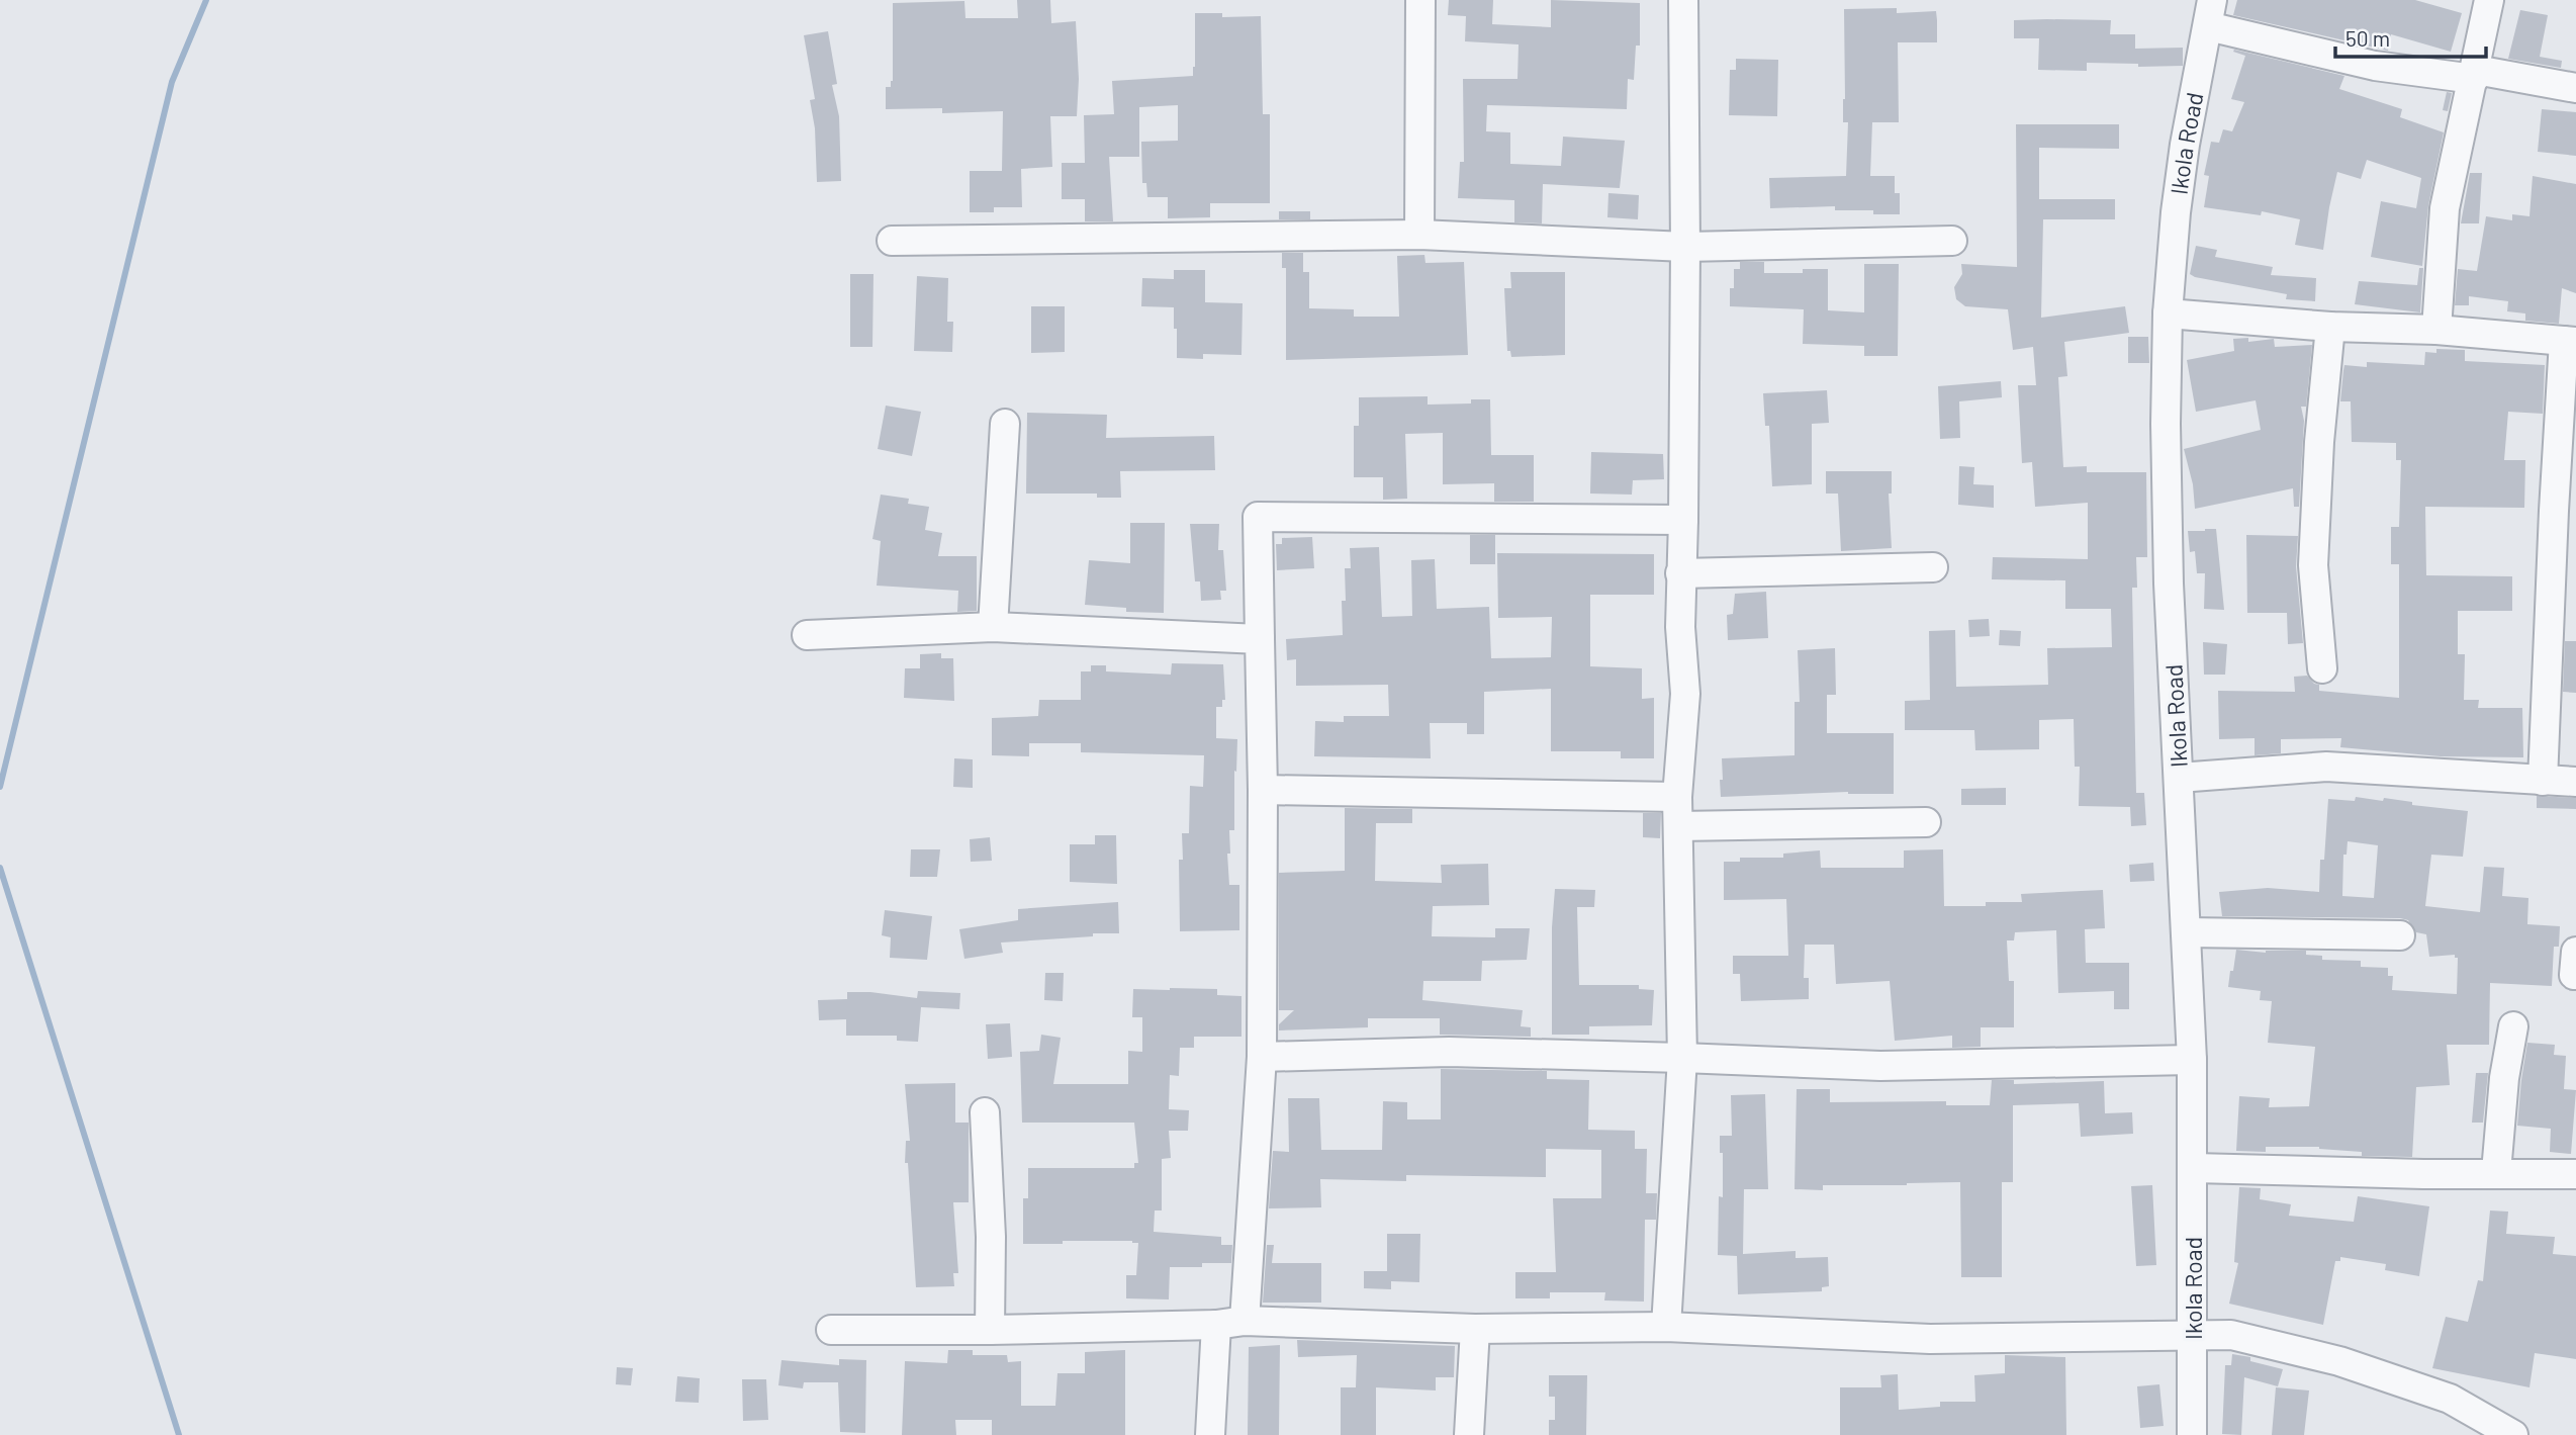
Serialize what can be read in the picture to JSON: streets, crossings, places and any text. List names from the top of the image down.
{
  "streets": {
    "street": ["Ikola Road"]
  },
  "scale_bar": "50 m"
}
